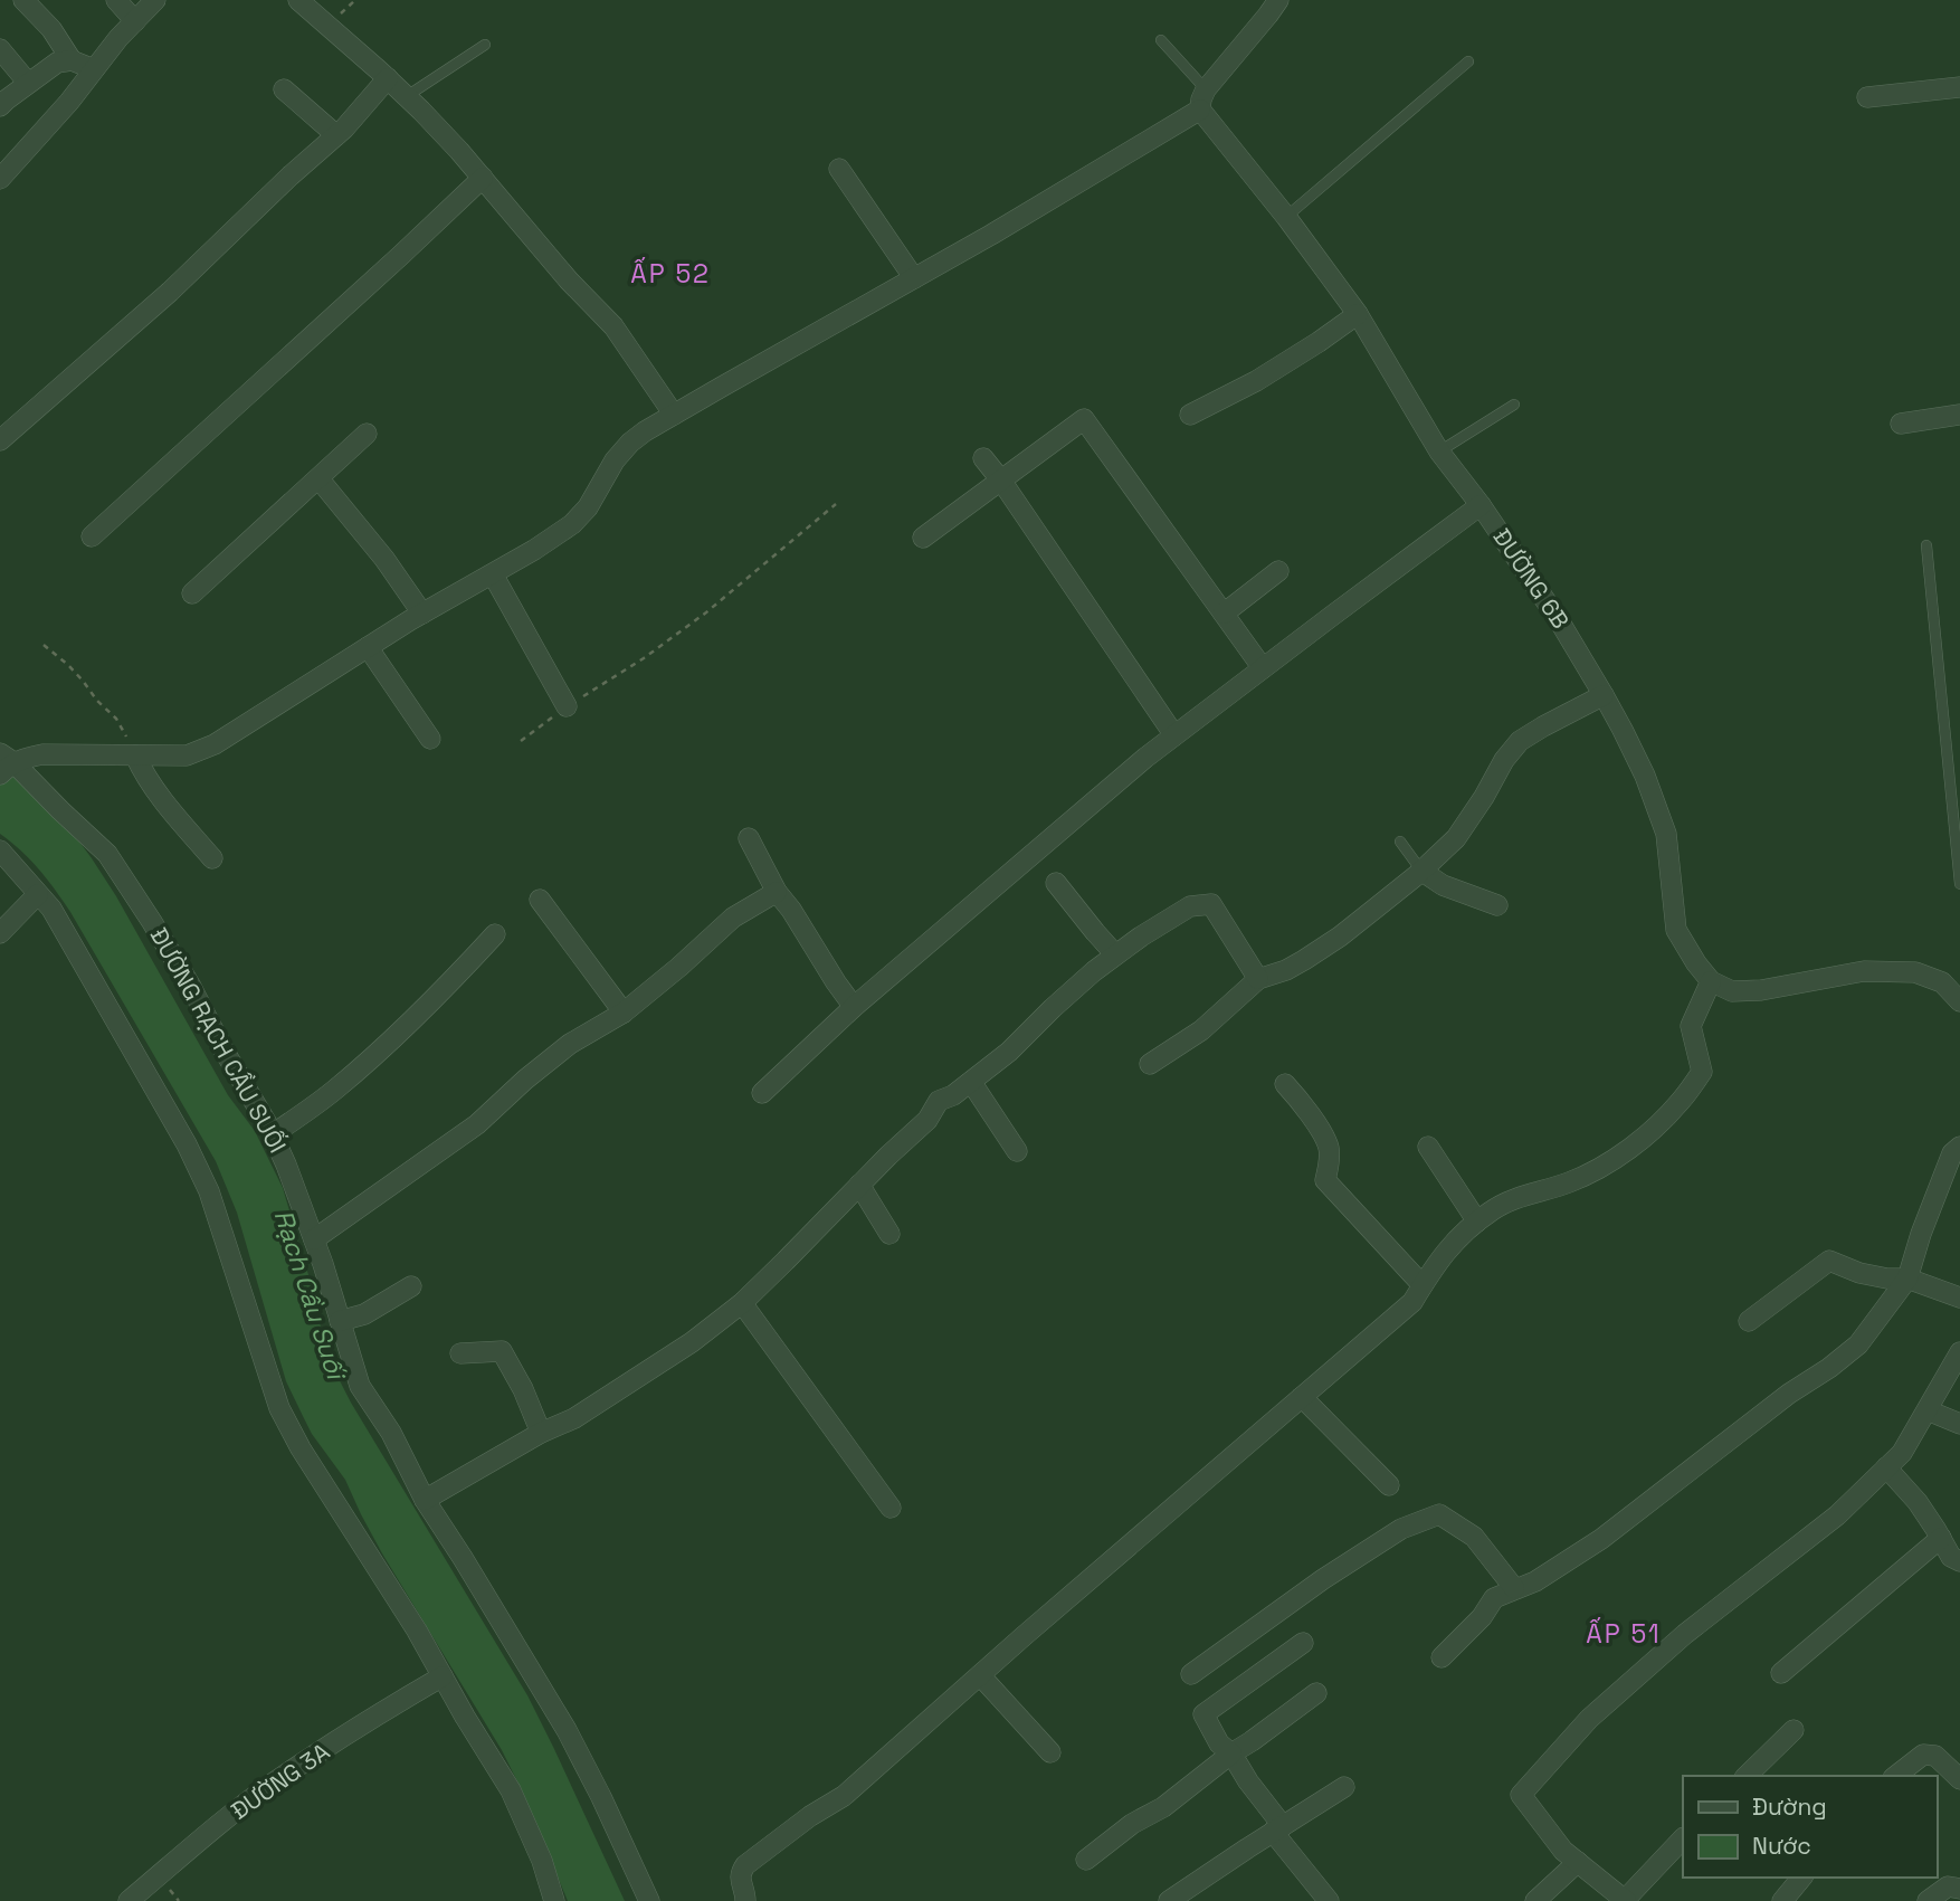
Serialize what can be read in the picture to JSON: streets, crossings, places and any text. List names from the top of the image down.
{
  "streets": {
    "street": ["ĐƯỜNG 6B", "ĐƯỜNG RẠCH CẦU SUỐI", "ĐƯỜNG 3A"]
  },
  "districts": ["ẤP 52", "ẤP 51"],
  "water": ["Rạch Cầu Suối"],
  "legend": ["Đường", "Nước"]
}
